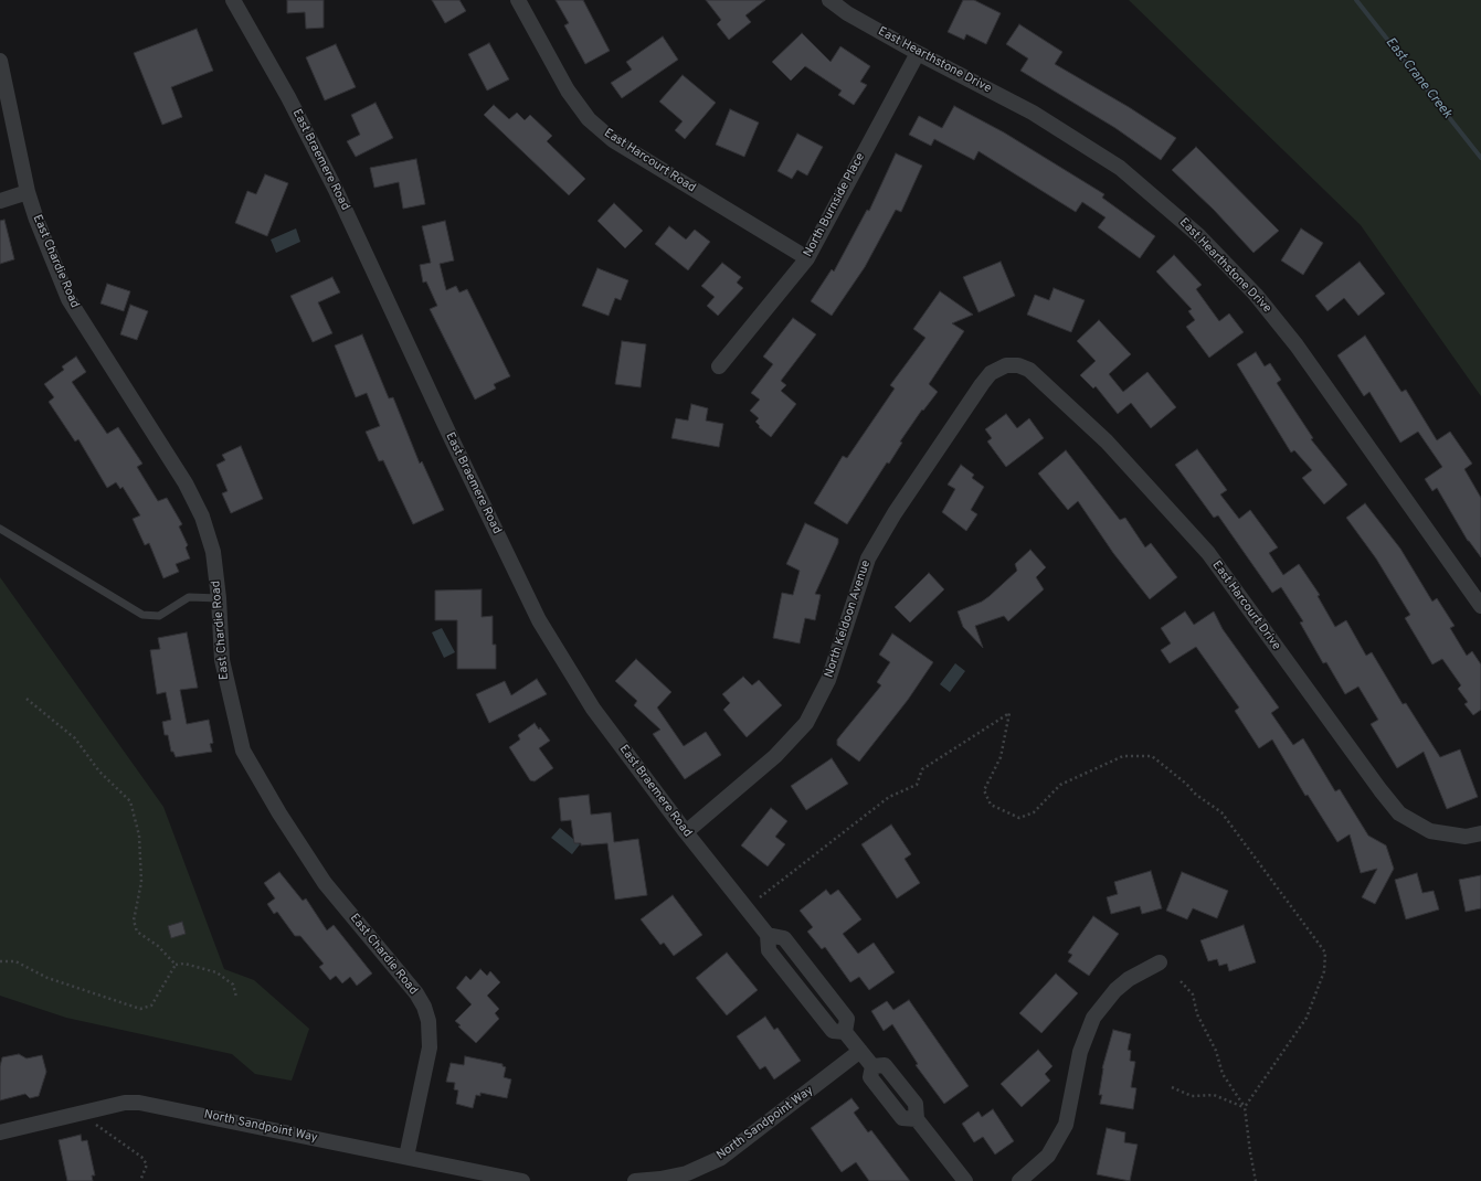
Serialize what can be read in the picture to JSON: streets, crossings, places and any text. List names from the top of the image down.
{
  "streets": {
    "street": [
      "East Hearthstone Drive",
      "East Braemere Road",
      "East Harcourt Road",
      "North Burnside Place",
      "East Chardie Road",
      "East Harcourt Drive",
      "North Keldoon Avenue",
      "North Sandpoint Way"
    ]
  },
  "crossings": [
    ["East Hearthstone Drive", "North Burnside Place"],
    ["East Braemere Road", "North Keldoon Avenue"],
    ["East Braemere Road", "North Sandpoint Way"],
    ["East Harcourt Road", "North Burnside Place"],
    ["East Chardie Road", "North Sandpoint Way"],
    ["East Harcourt Drive", "North Keldoon Avenue"]
  ],
  "water": ["East Crane Creek"]
}
